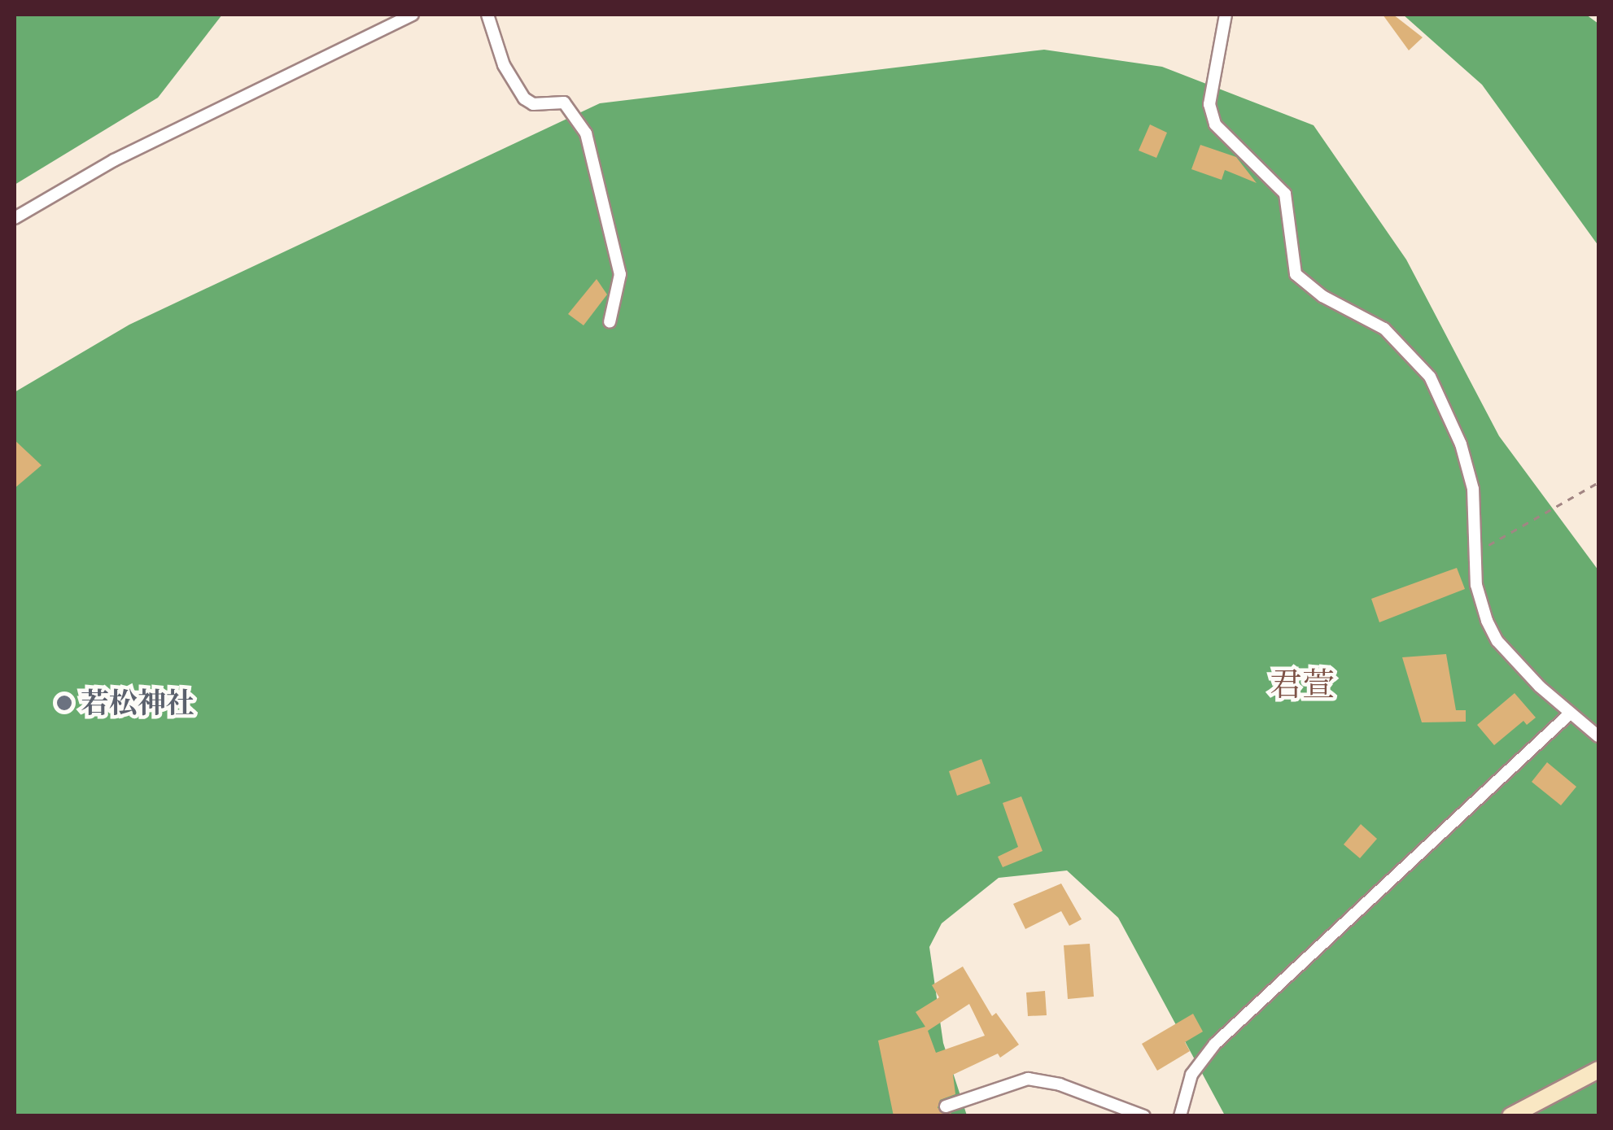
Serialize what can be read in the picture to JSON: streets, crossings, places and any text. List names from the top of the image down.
{
  "districts": ["君萱"],
  "places": ["若松神社"]
}
